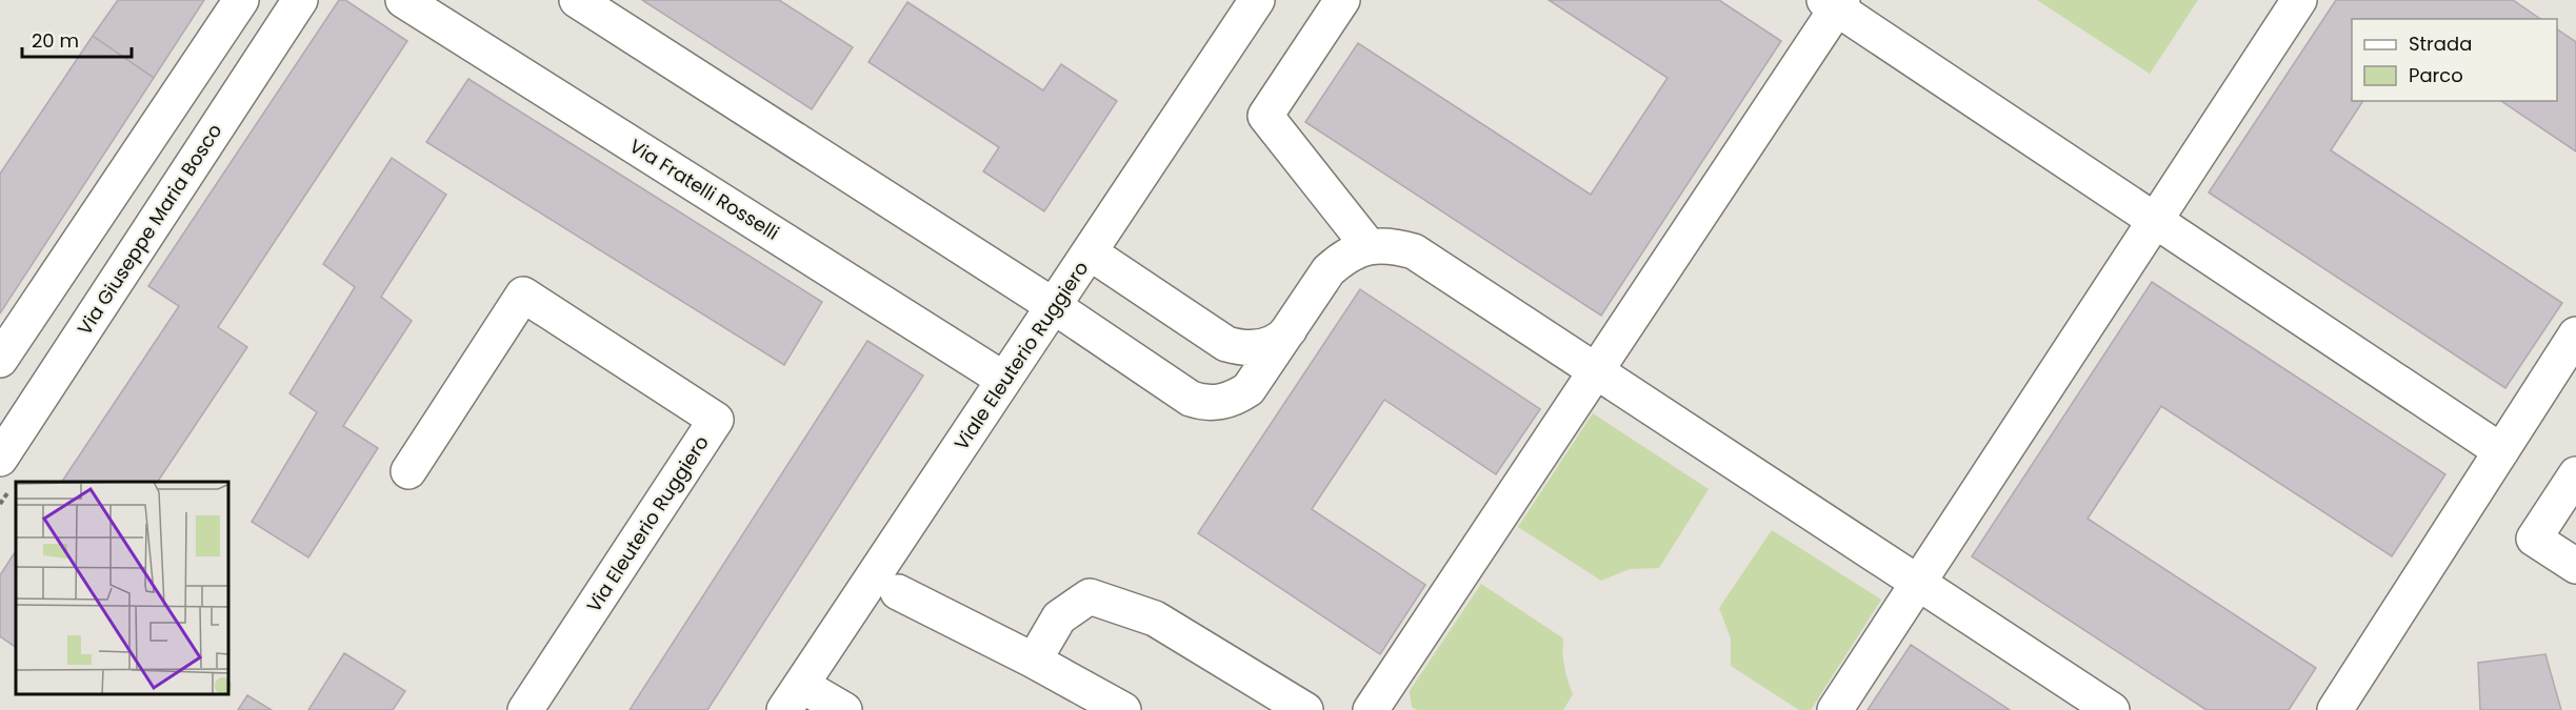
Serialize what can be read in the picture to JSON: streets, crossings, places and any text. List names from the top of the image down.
{
  "streets": {
    "street": [
      "Via Fratelli Rosselli",
      "Via Giuseppe Maria Bosco",
      "Viale Eleuterio Ruggiero",
      "Via Eleuterio Ruggiero"
    ]
  },
  "crossings": [
    ["Via Fratelli Rosselli", "Viale Eleuterio Ruggiero"]
  ],
  "legend": ["Strada", "Parco"],
  "scale_bar": "20 m"
}
